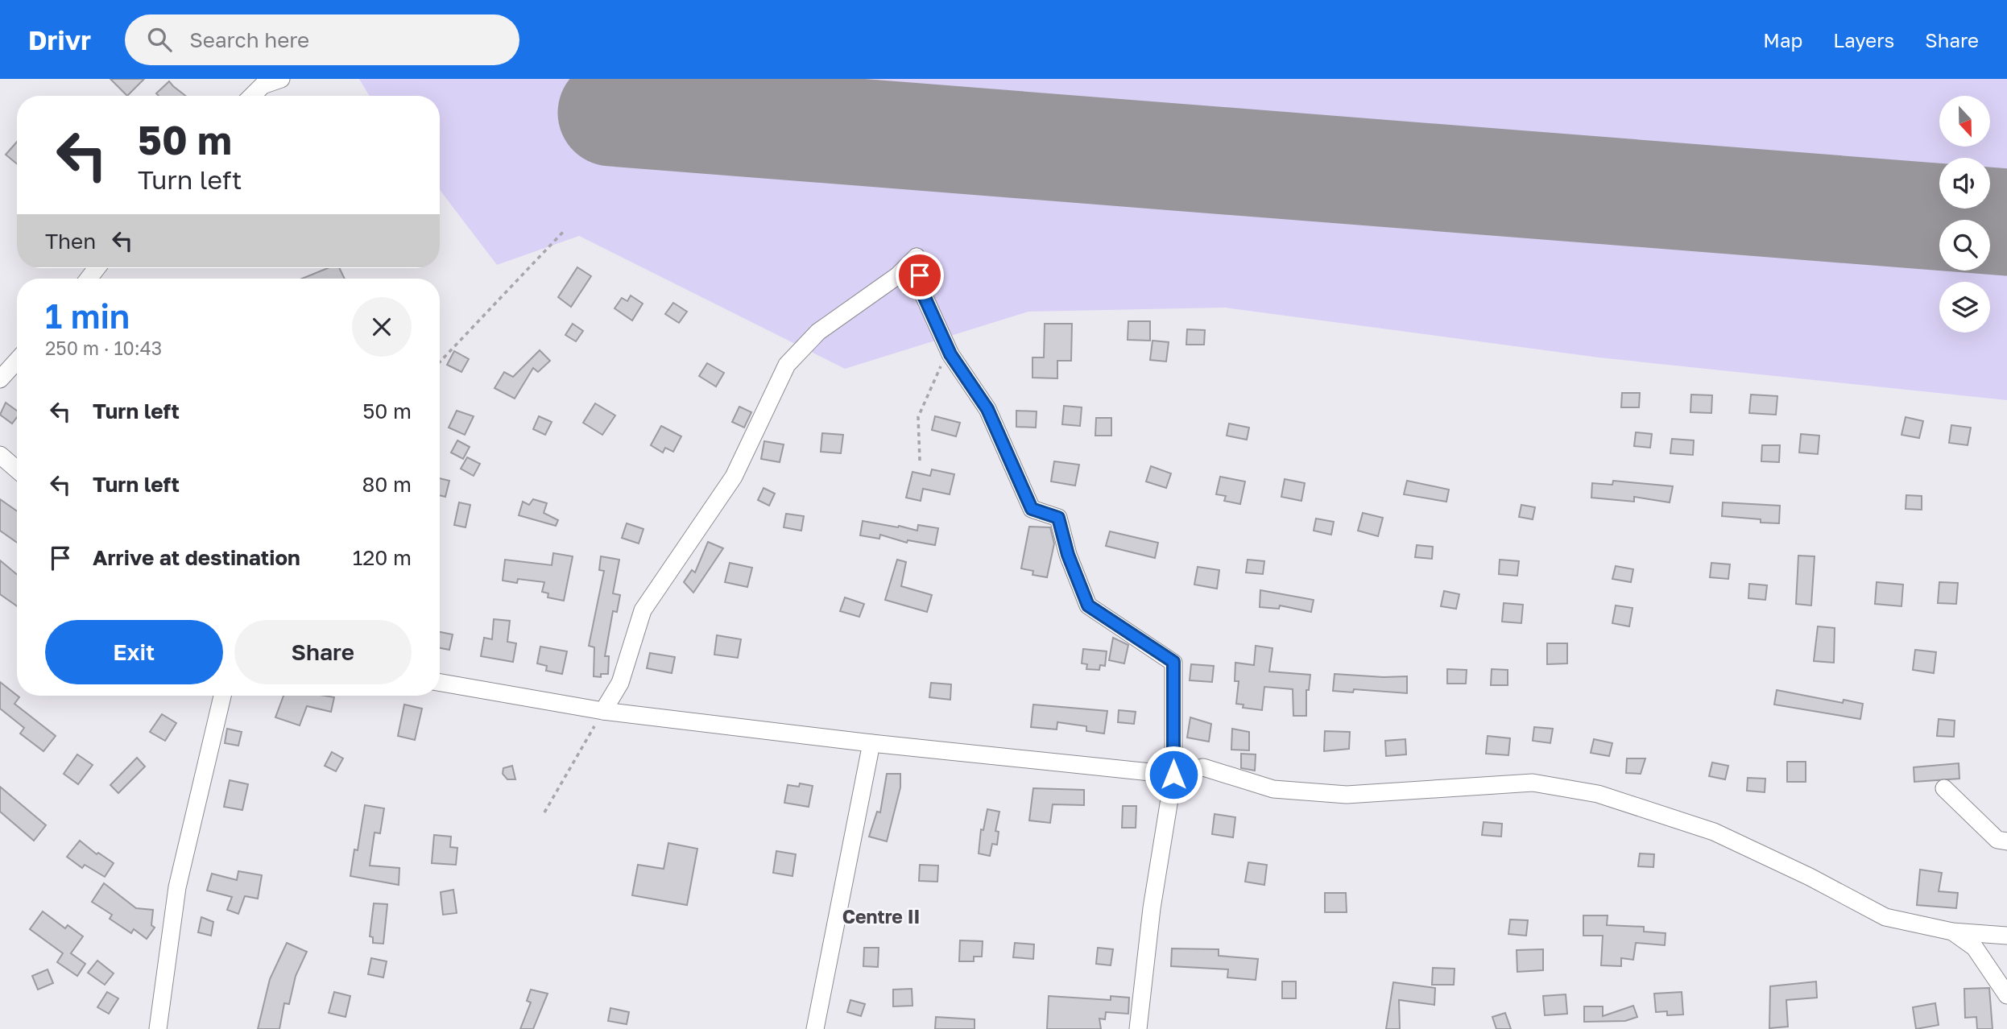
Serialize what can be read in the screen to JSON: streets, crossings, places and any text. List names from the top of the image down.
{
  "districts": ["Centre II"],
  "north": "bottom",
  "page": {
    "header": "Drivr",
    "search": "Search here",
    "nav": ["Map", "Layers", "Share"],
    "turn": ["50 m", "Turn left"],
    "then": "Then",
    "heading": ["1 min", "250 m · 10:43"],
    "list": [
      {
        "name": "Turn left",
        "value": "50 m"
      },
      {
        "name": "Turn left",
        "value": "80 m"
      },
      {
        "name": "Arrive at destination",
        "value": "120 m"
      }
    ],
    "buttons": ["Exit", "Share"]
  }
}
